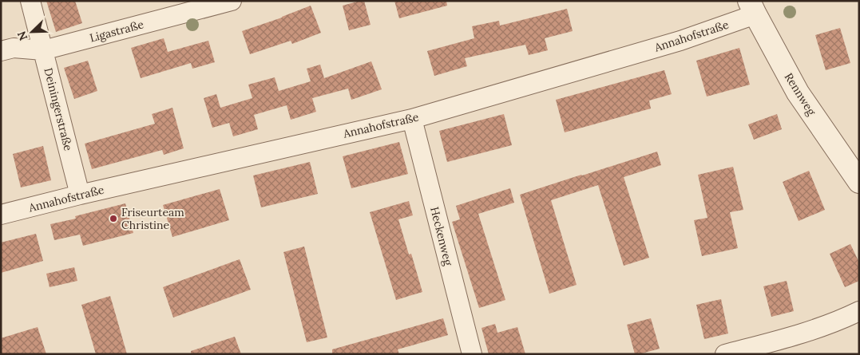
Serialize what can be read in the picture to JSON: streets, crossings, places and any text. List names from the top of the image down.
{
  "streets": {
    "street": [
      "Ligastraße",
      "Annahofstraße",
      "Rennweg",
      "Deiningerstraße",
      "Heckenweg"
    ]
  },
  "crossings": [
    ["Ligastraße", "Deiningerstraße"],
    ["Annahofstraße", "Rennweg"],
    ["Annahofstraße", "Deiningerstraße"],
    ["Annahofstraße", "Heckenweg"]
  ],
  "places": ["Friseurteam Christine"],
  "north": "bottom left"
}
